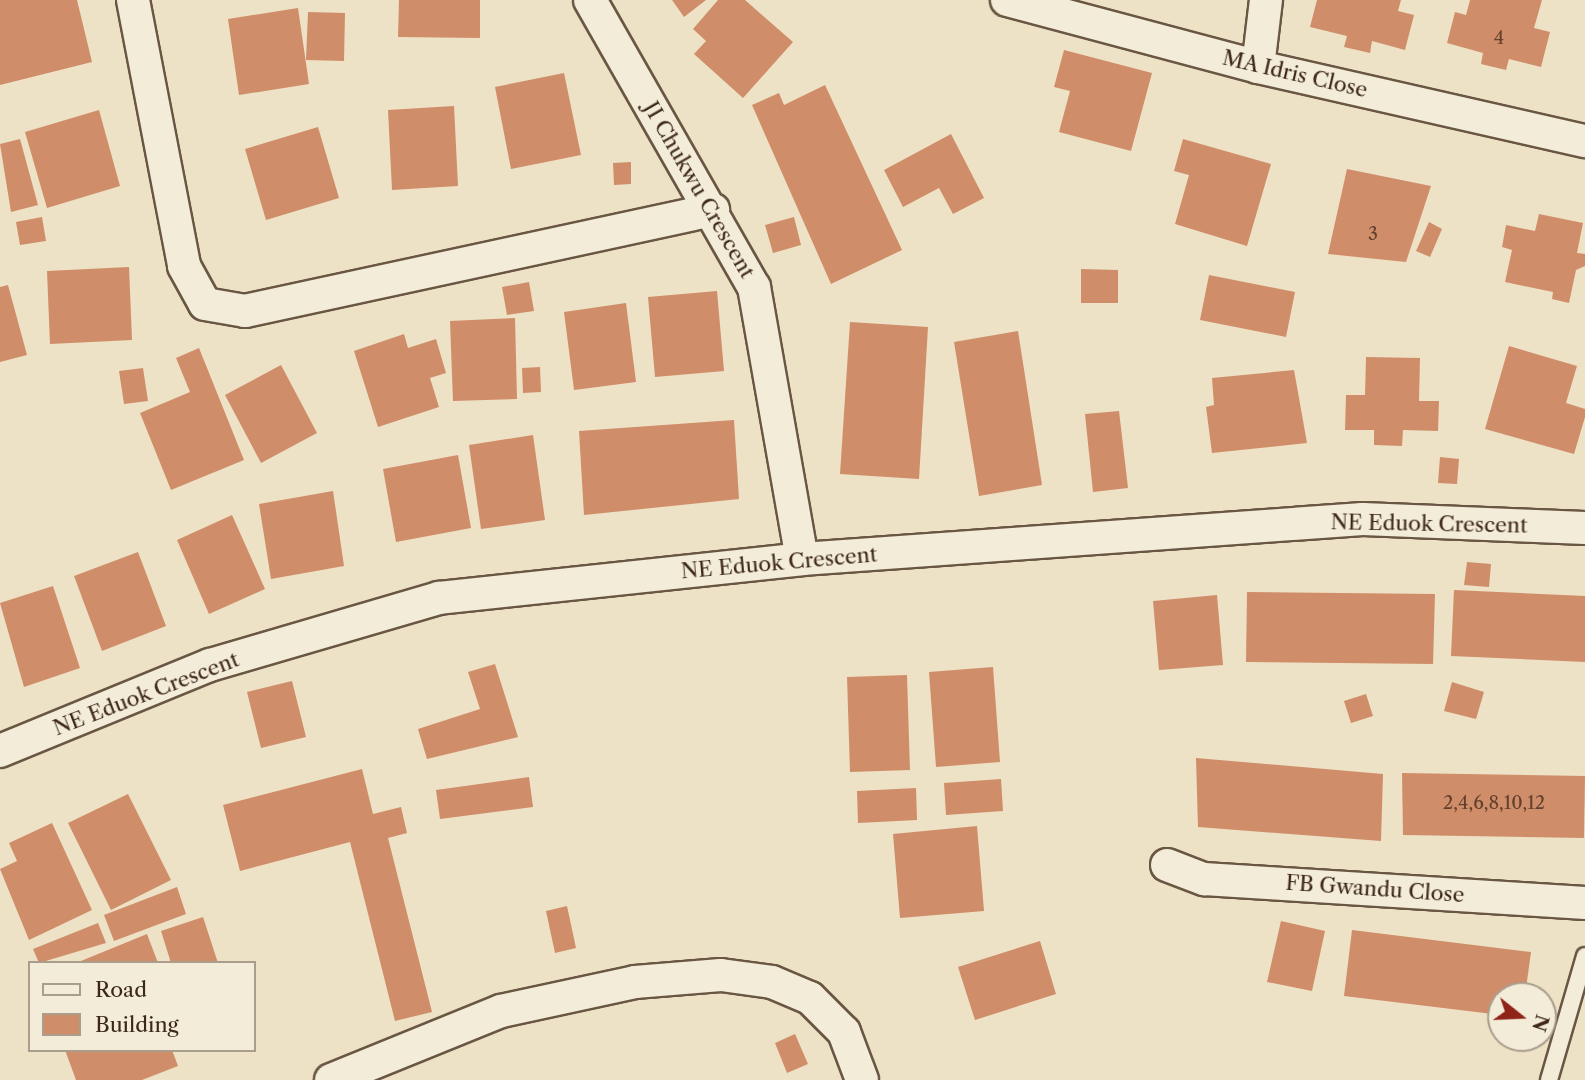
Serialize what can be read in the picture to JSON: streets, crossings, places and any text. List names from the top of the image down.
{
  "streets": {
    "street": [
      "MA Idris Close",
      "JI Chukwu Crescent",
      "NE Eduok Crescent",
      "FB Gwandu Close"
    ]
  },
  "crossings": [
    ["JI Chukwu Crescent", "NE Eduok Crescent"]
  ],
  "house_numbers": ["4", "3", "2,4,6,8,10,12"],
  "legend": ["Road", "Building"],
  "north": "right"
}
